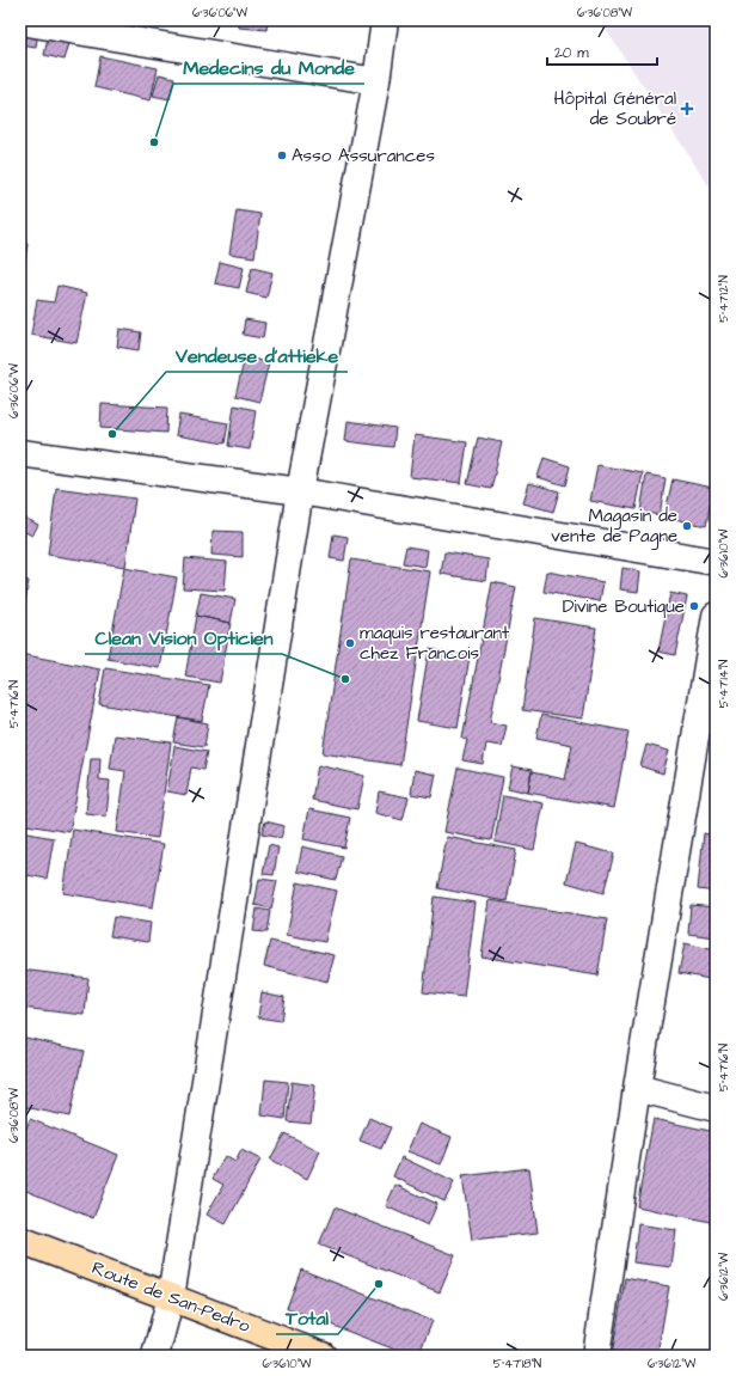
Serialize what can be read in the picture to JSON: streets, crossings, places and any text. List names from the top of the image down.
{
  "streets": {
    "main road": ["Route de San-Pedro"]
  },
  "places": {
    "health": ["Hôpital Général de Soubré"],
    "other": [
      "Medecins du Monde",
      "Asso Assurances",
      "Vendeuse d'attieke",
      "Magasin de vente de Pagne",
      "Divine Boutique",
      "maquis restaurant chez Francois",
      "Clean Vision Opticien",
      "Total"
    ]
  },
  "scale_bar": "20 m",
  "coordinates": [
    "6°36'06\"W",
    "6°36'08\"W",
    "5°47'12\"N",
    "6°36'10\"W",
    "5°47'14\"N",
    "5°47'16\"N",
    "6°36'12\"W",
    "5°47'18\"N"
  ]
}
